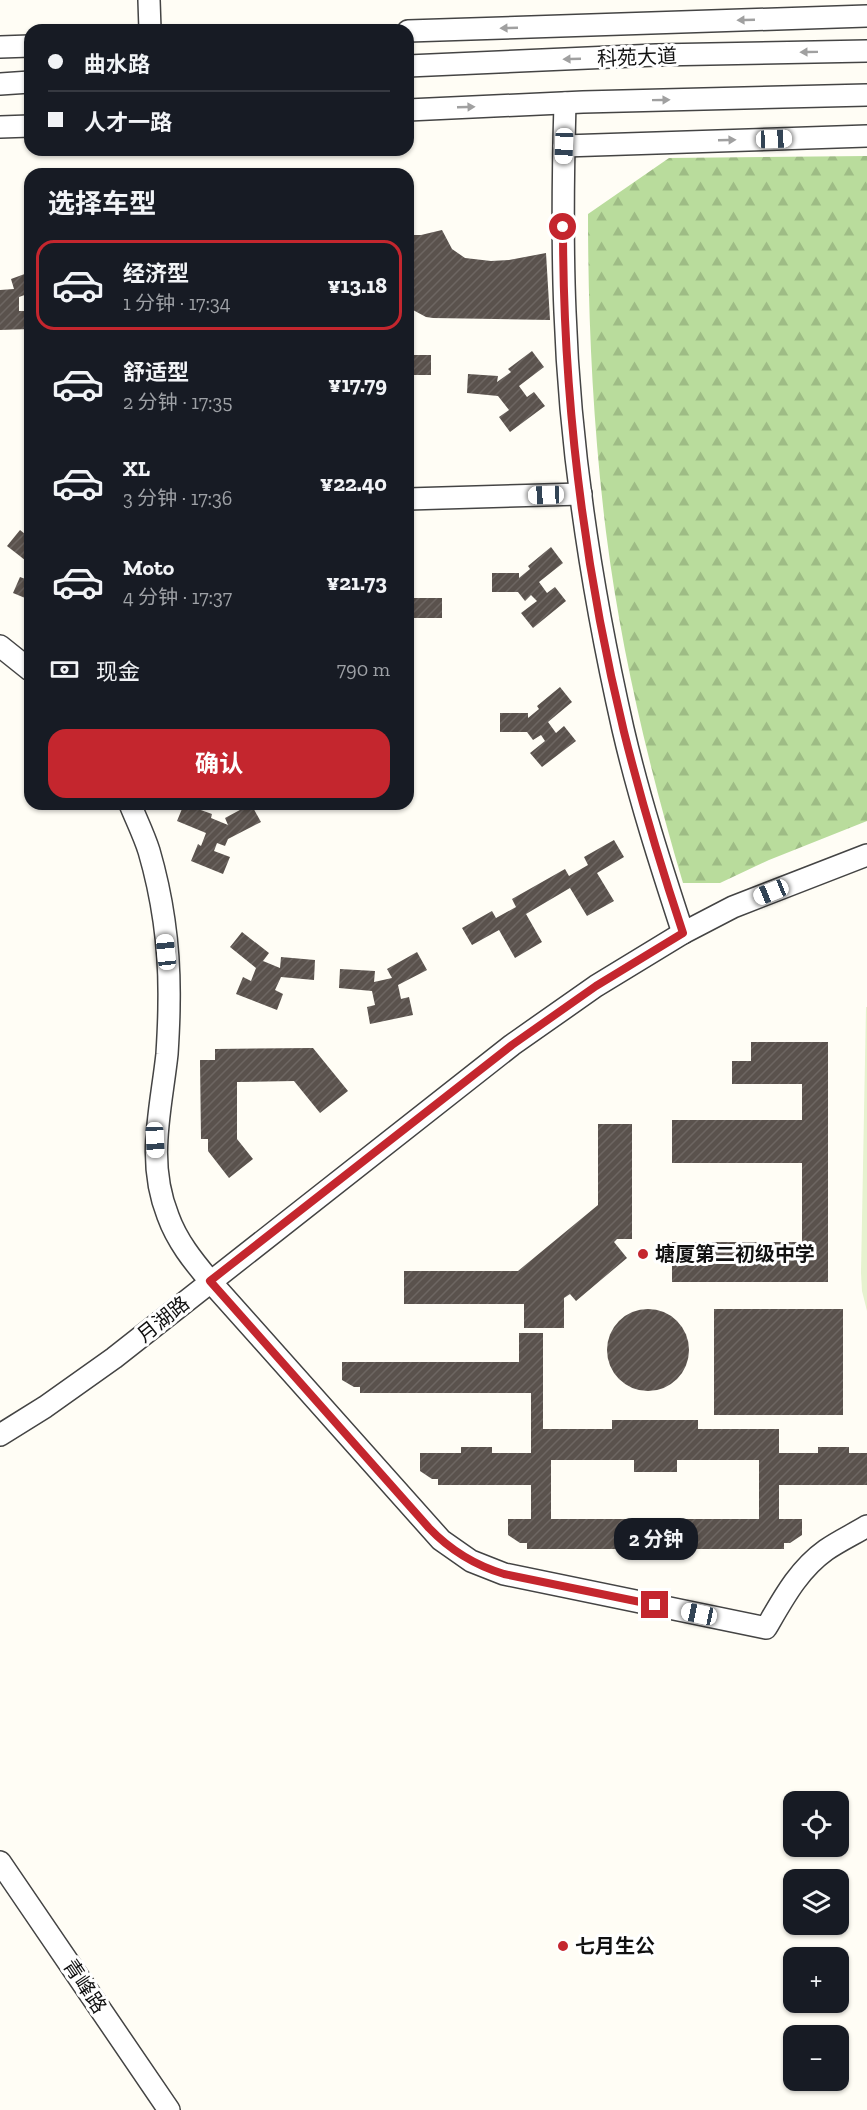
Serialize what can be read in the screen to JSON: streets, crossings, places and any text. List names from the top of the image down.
{
  "streets": {
    "street": ["科苑大道", "月湖路", "青峰路"]
  },
  "places": ["塘厦第二初级中学", "七月生公"],
  "page": {
    "banner": ["曲水路", "人才一路"],
    "heading": "选择车型",
    "list": [
      {
        "name": "经济型",
        "note": "1 分钟 · 17:34",
        "value": "¥13.18"
      },
      {
        "name": "舒适型",
        "note": "2 分钟 · 17:35",
        "value": "¥17.79"
      },
      {
        "name": "XL",
        "note": "3 分钟 · 17:36",
        "value": "¥22.40"
      },
      {
        "name": "Moto",
        "note": "4 分钟 · 17:37",
        "value": "¥21.73"
      }
    ],
    "pay": ["现金", "790 m"],
    "buttons": "确认",
    "bubble": "2 分钟",
    "map_buttons": ["+", "−"]
  }
}
